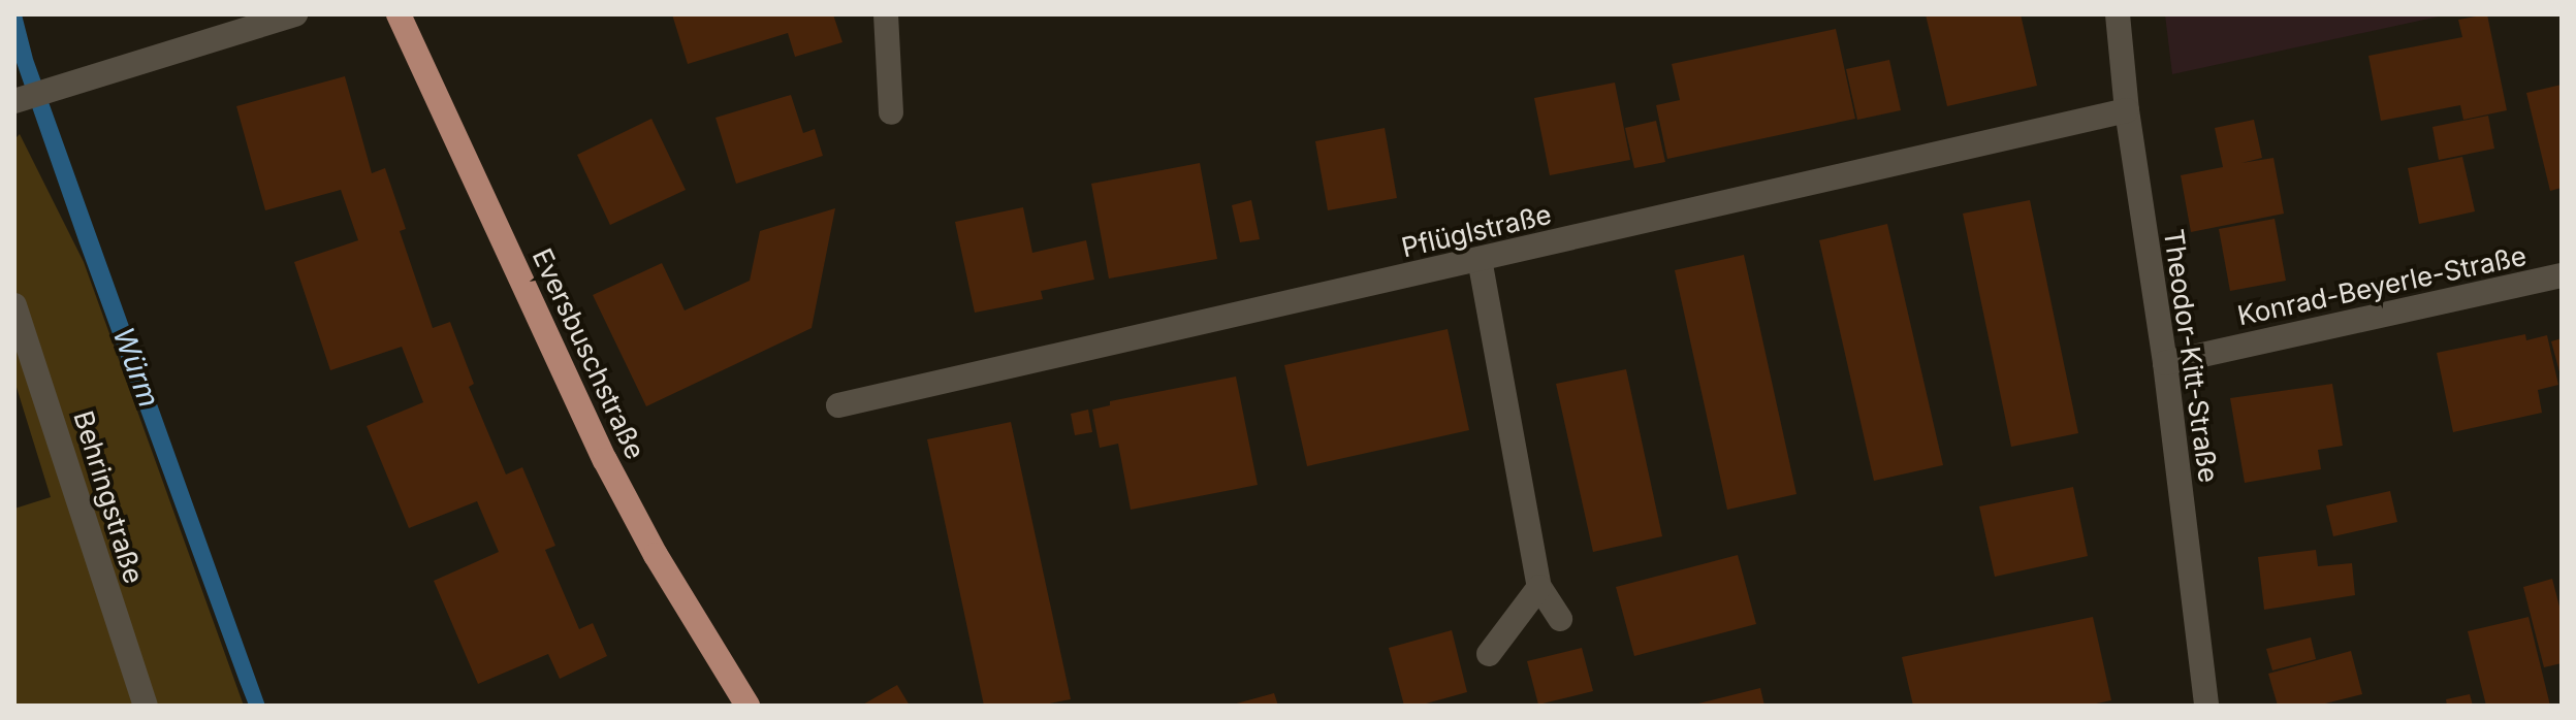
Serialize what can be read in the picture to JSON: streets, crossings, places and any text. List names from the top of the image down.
{
  "streets": {
    "main road": ["Eversbuschstraße"],
    "street": [
      "Pflüglstraße",
      "Konrad-Beyerle-Straße",
      "Theodor-Kitt-Straße",
      "Behringstraße"
    ]
  },
  "crossings": [
    ["Pflüglstraße", "Theodor-Kitt-Straße"],
    ["Konrad-Beyerle-Straße", "Theodor-Kitt-Straße"]
  ],
  "water": ["Würm"]
}
